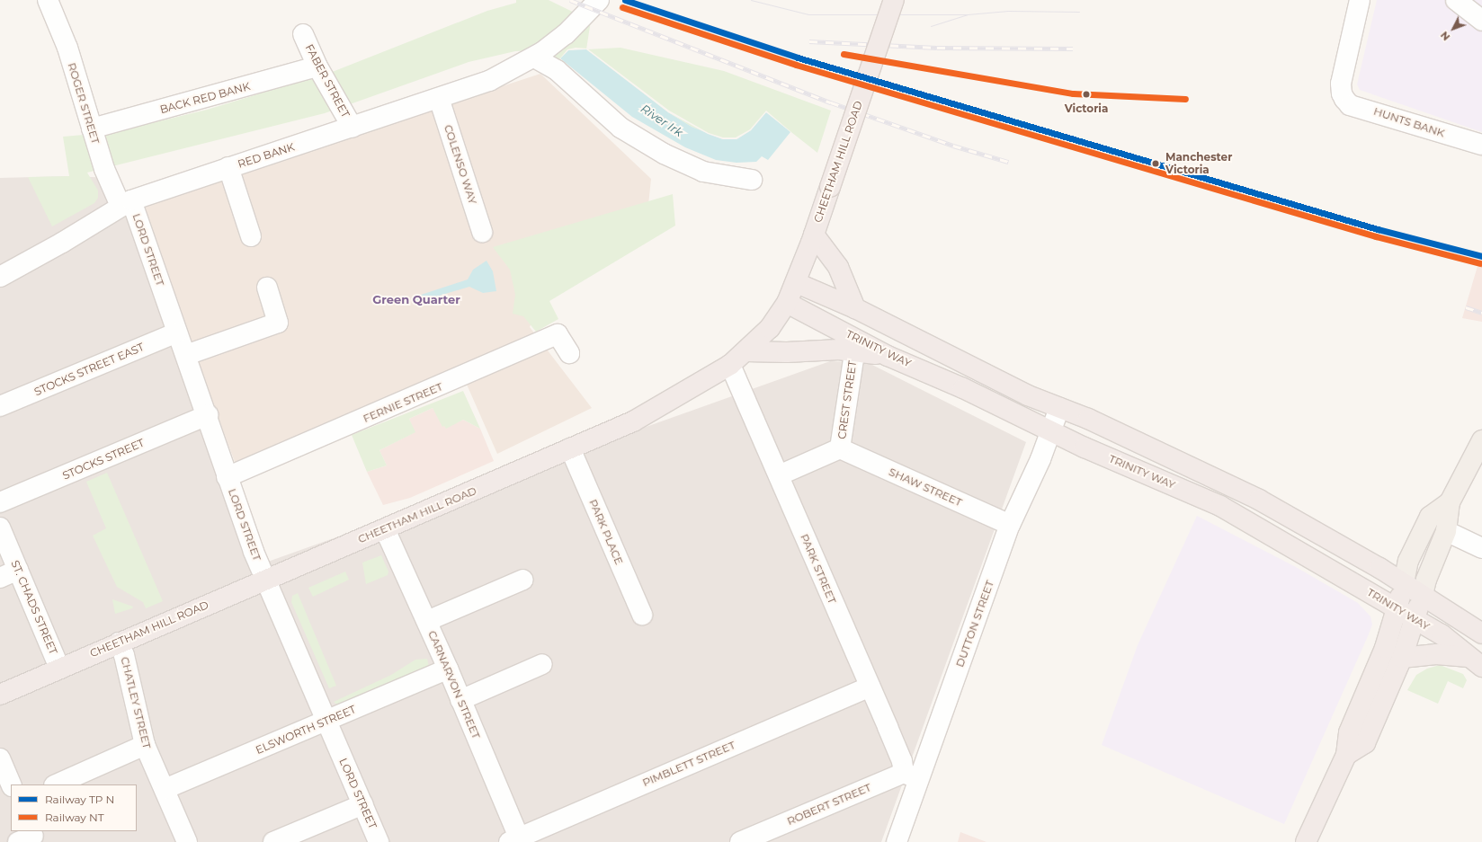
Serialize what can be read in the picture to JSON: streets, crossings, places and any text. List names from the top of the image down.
{
  "streets": {
    "highway": ["CHEETHAM HILL ROAD", "TRINITY WAY"],
    "street": [
      "FABER STREET",
      "BACK RED BANK",
      "ROGER STREET",
      "HUNTS BANK",
      "RED BANK",
      "COLENSO WAY",
      "LORD STREET",
      "STOCKS STREET EAST",
      "CREST STREET",
      "FERNIE STREET",
      "STOCKS STREET",
      "SHAW STREET",
      "PARK PLACE",
      "PARK STREET",
      "ST. CHADS STREET",
      "DUTTON STREET",
      "CARNARVON STREET",
      "CHATLEY STREET",
      "ELSWORTH STREET",
      "PIMBLETT STREET",
      "ROBERT STREET"
    ]
  },
  "crossings": [
    ["FABER STREET", "BACK RED BANK"],
    ["FABER STREET", "RED BANK"],
    ["BACK RED BANK", "ROGER STREET"],
    ["ROGER STREET", "RED BANK"],
    ["ROGER STREET", "LORD STREET"],
    ["RED BANK", "COLENSO WAY"],
    ["RED BANK", "LORD STREET"],
    ["CHEETHAM HILL ROAD", "LORD STREET"],
    ["CHEETHAM HILL ROAD", "TRINITY WAY"],
    ["CHEETHAM HILL ROAD", "PARK PLACE"],
    ["CHEETHAM HILL ROAD", "PARK STREET"],
    ["CHEETHAM HILL ROAD", "ST. CHADS STREET"],
    ["CHEETHAM HILL ROAD", "CARNARVON STREET"],
    ["CHEETHAM HILL ROAD", "CHATLEY STREET"],
    ["LORD STREET", "STOCKS STREET EAST"],
    ["LORD STREET", "FERNIE STREET"],
    ["LORD STREET", "STOCKS STREET"],
    ["LORD STREET", "ELSWORTH STREET"],
    ["TRINITY WAY", "DUTTON STREET"],
    ["CREST STREET", "SHAW STREET"],
    ["SHAW STREET", "DUTTON STREET"],
    ["PARK STREET", "DUTTON STREET"],
    ["PARK STREET", "PIMBLETT STREET"],
    ["PARK STREET", "ROBERT STREET"],
    ["DUTTON STREET", "ROBERT STREET"],
    ["CARNARVON STREET", "ELSWORTH STREET"],
    ["CARNARVON STREET", "PIMBLETT STREET"],
    ["CHATLEY STREET", "ELSWORTH STREET"]
  ],
  "districts": ["Green Quarter"],
  "water": ["River Irk"],
  "places": ["Victoria", "Manchester Victoria"],
  "lines": ["rail line NT"],
  "legend": ["Railway TP N", "Railway NT"],
  "north": "bottom left"
}
